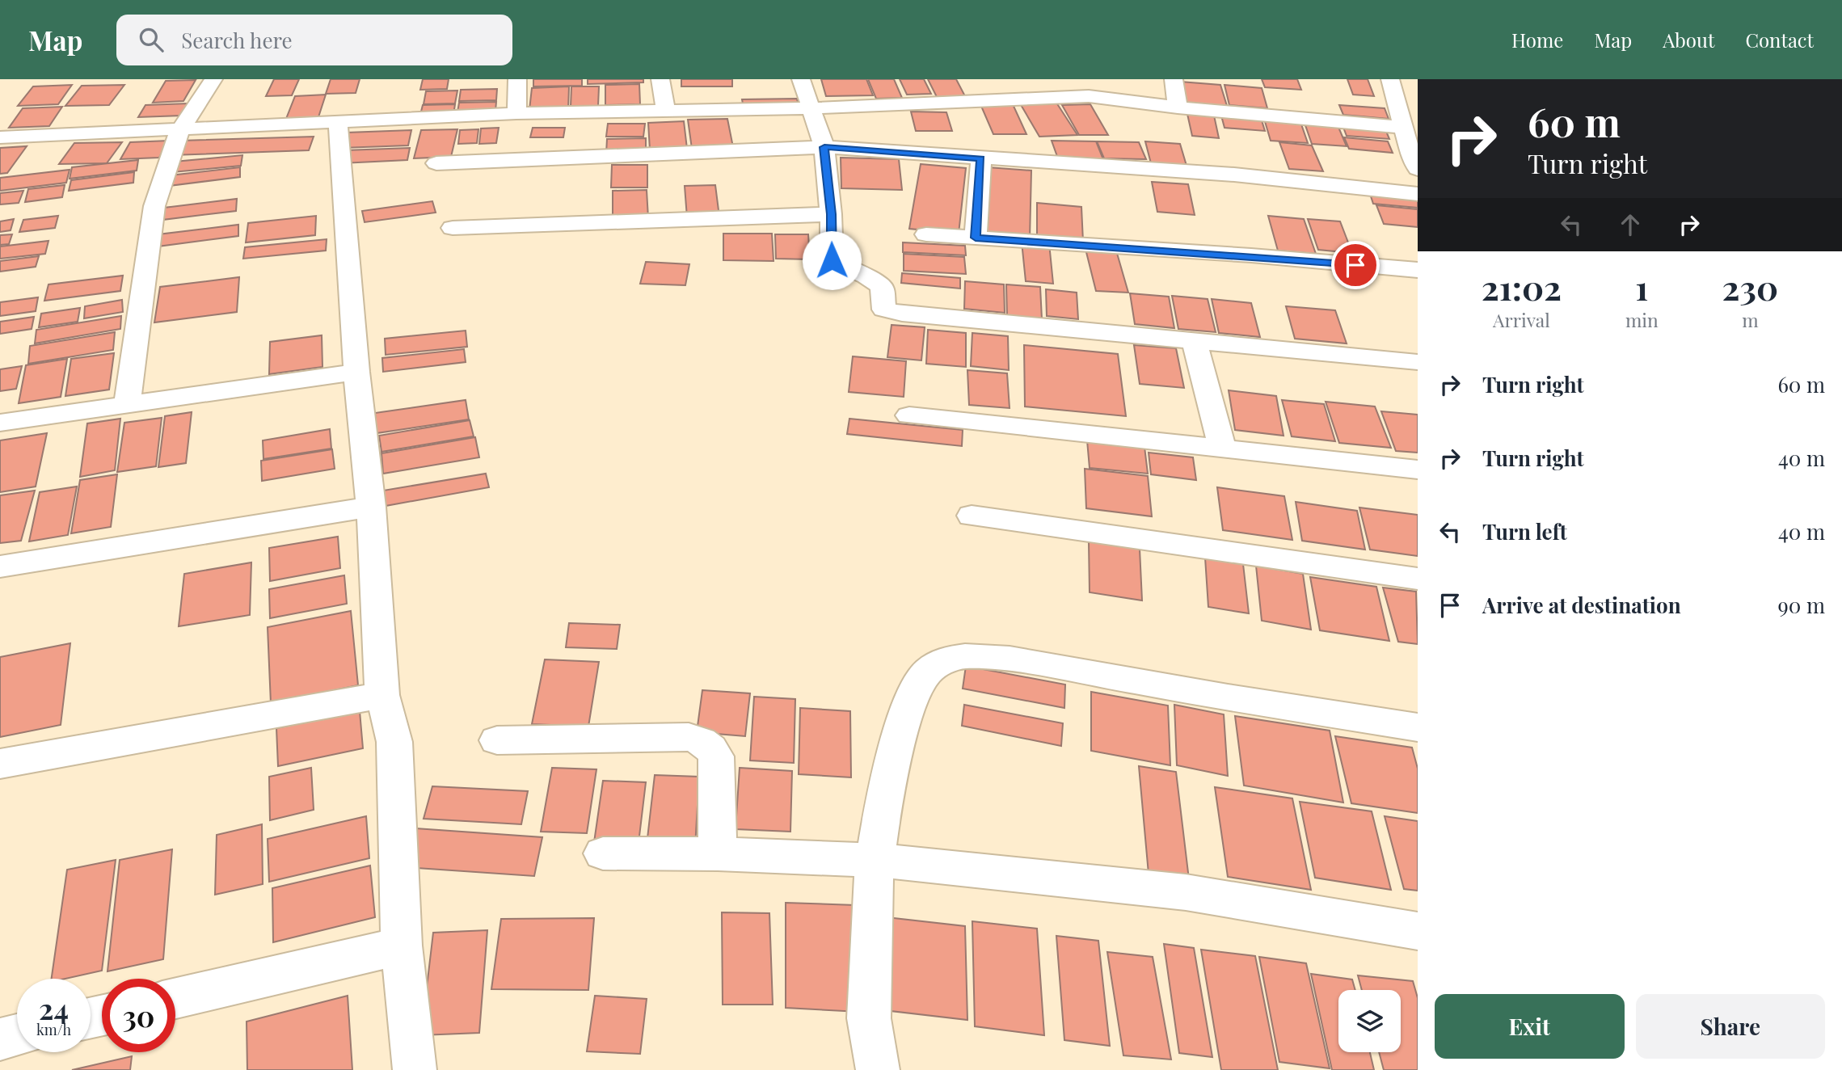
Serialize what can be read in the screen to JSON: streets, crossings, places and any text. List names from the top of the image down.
{
  "page": {
    "header": "Map",
    "search": "Search here",
    "nav": [
      "Home",
      "Map",
      "About",
      "Contact"
    ],
    "turn": ["60 m", "Turn right"],
    "eta": [
      "21:02",
      "Arrival",
      "1",
      "min",
      "230",
      "m"
    ],
    "list": [
      {
        "name": "Turn right",
        "value": "60 m"
      },
      {
        "name": "Turn right",
        "value": "40 m"
      },
      {
        "name": "Turn left",
        "value": "40 m"
      },
      {
        "name": "Arrive at destination",
        "value": "90 m"
      }
    ],
    "speed": "24 km/h",
    "limit": "30",
    "buttons": ["Exit", "Share"]
  }
}
